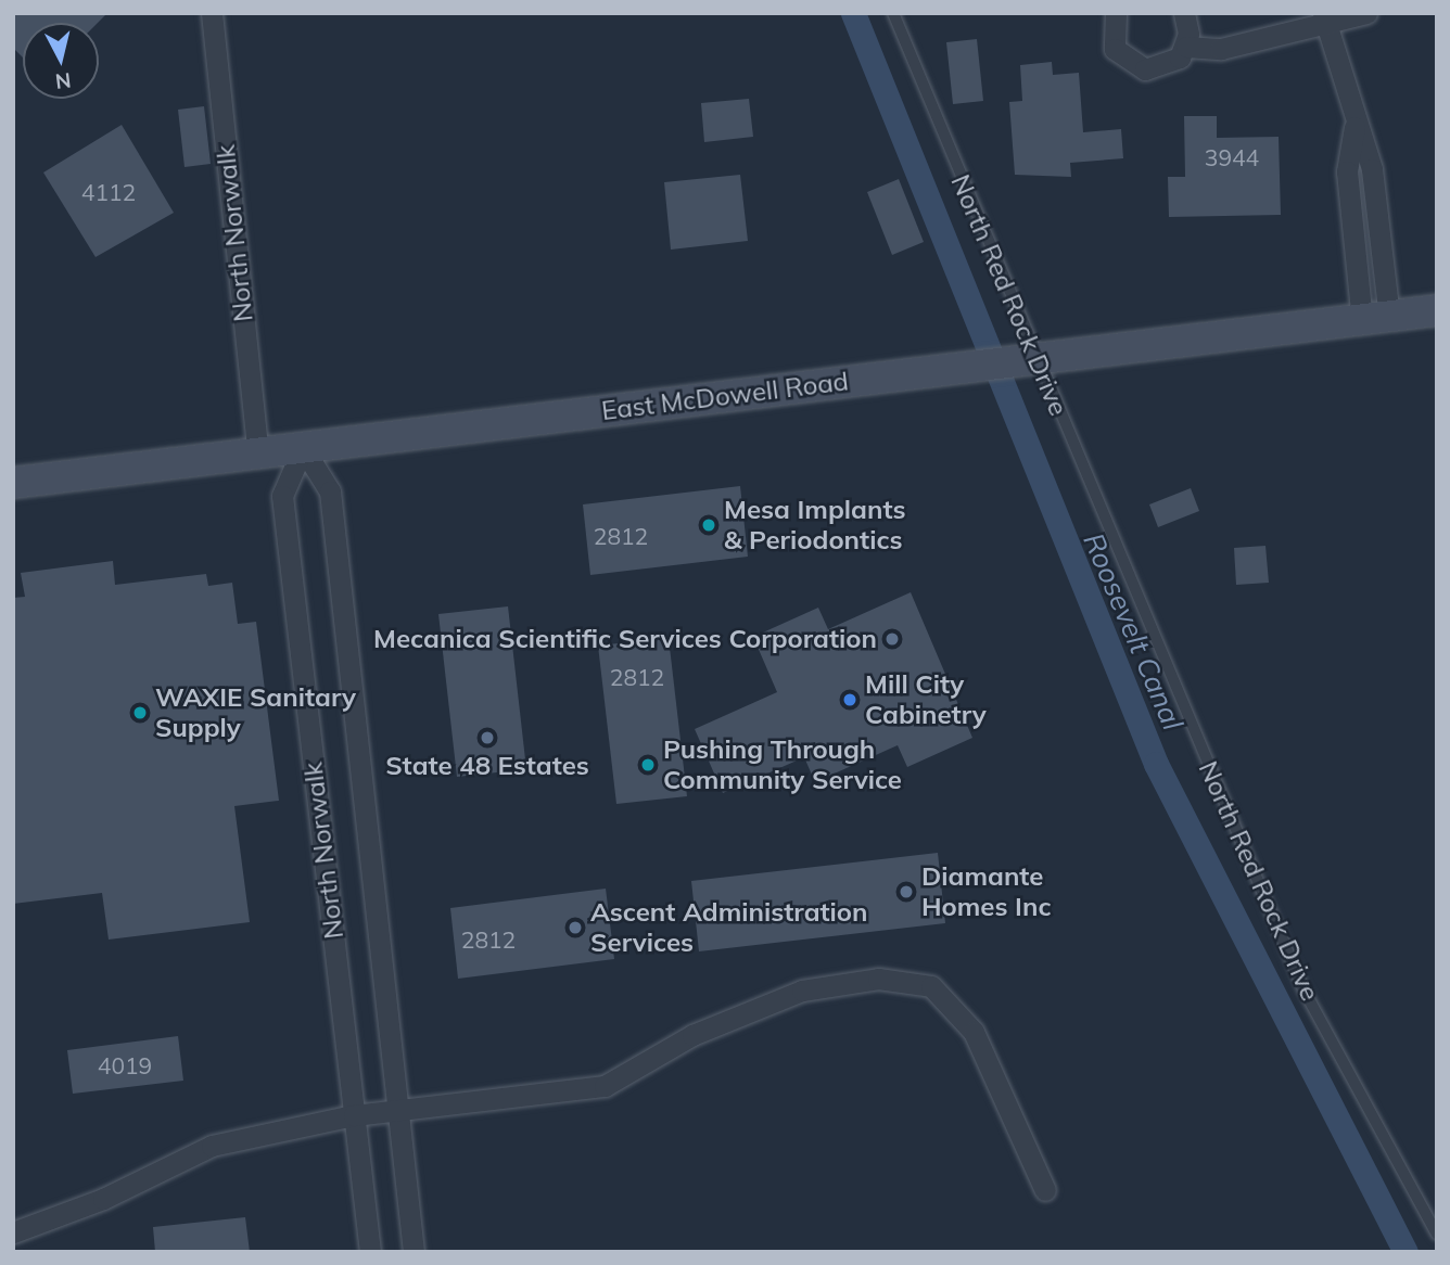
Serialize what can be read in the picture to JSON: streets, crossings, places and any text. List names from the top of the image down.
{
  "streets": {
    "main road": ["East McDowell Road"],
    "street": ["North Norwalk"],
    "lane": ["North Red Rock Drive"]
  },
  "crossings": [
    ["North Norwalk", "East McDowell Road"],
    ["North Red Rock Drive", "East McDowell Road"]
  ],
  "water": ["Roosevelt Canal"],
  "places": [
    "Mesa Implants & Periodontics",
    "Mecanica Scientific Services Corporation",
    "Mill City Cabinetry",
    "WAXIE Sanitary Supply",
    "State 48 Estates",
    "Pushing Through Community Service",
    "Diamante Homes Inc",
    "Ascent Administration Services"
  ],
  "house_numbers": [
    "3944",
    "4112",
    "2812",
    "2812",
    "2812",
    "4019"
  ],
  "north": "bottom"
}
